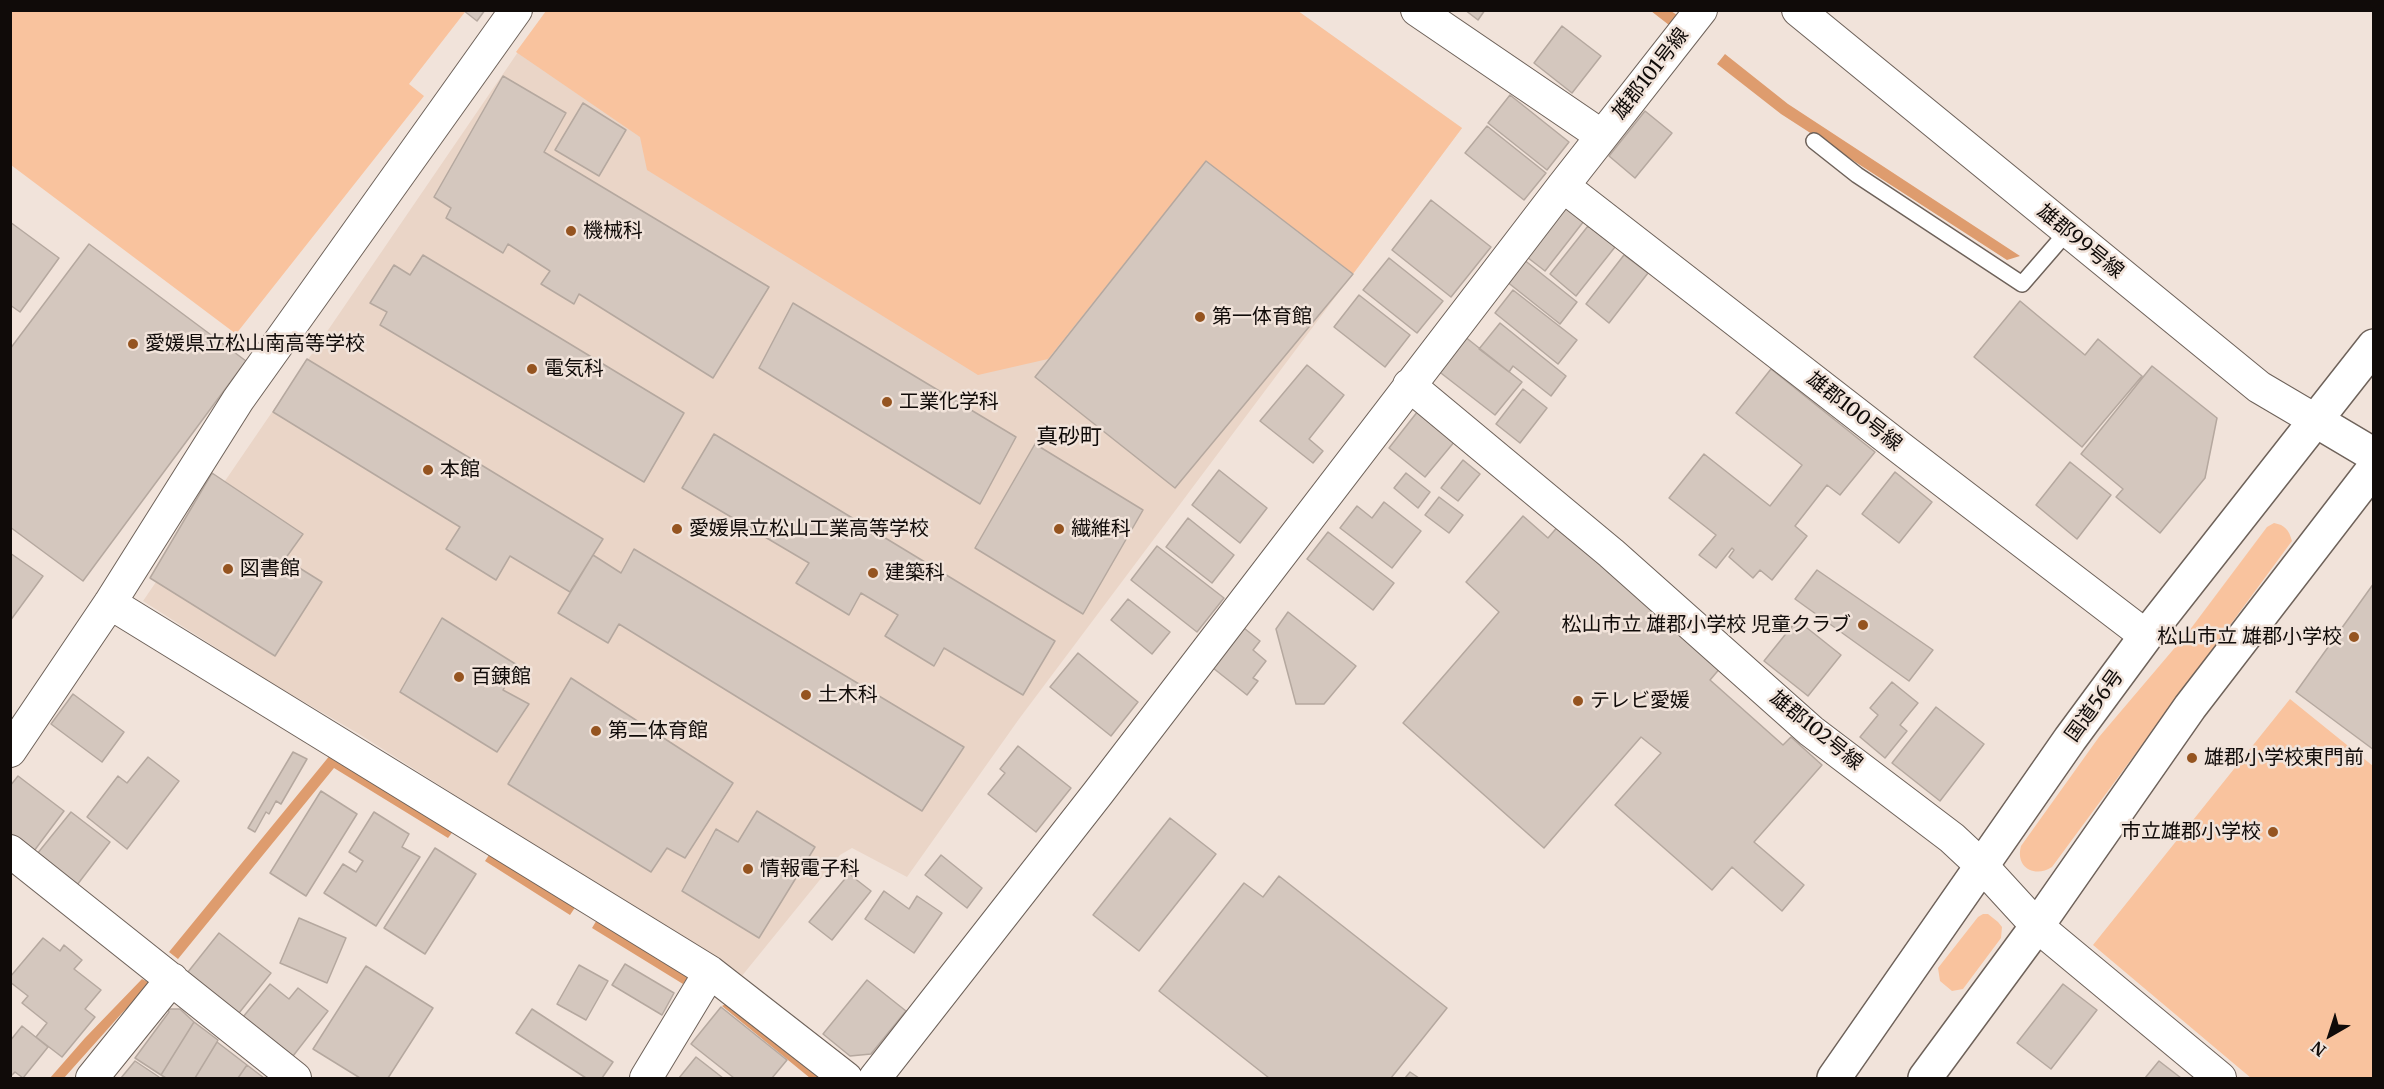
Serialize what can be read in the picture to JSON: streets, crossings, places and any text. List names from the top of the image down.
{
  "streets": {
    "main road": ["雄郡99号線", "国道56号"],
    "street": ["雄郡101号線", "雄郡100号線", "雄郡102号線"]
  },
  "crossings": [
    ["雄郡101号線", "雄郡100号線"],
    ["雄郡101号線", "雄郡102号線"],
    ["雄郡99号線", "国道56号"],
    ["雄郡100号線", "国道56号"],
    ["国道56号", "雄郡102号線"]
  ],
  "districts": ["真砂町"],
  "places": [
    "機械科",
    "第一体育館",
    "愛媛県立松山南高等学校",
    "電気科",
    "工業化学科",
    "本館",
    "愛媛県立松山工業高等学校",
    "繊維科",
    "図書館",
    "建築科",
    "松山市立 雄郡小学校 児童クラブ",
    "松山市立 雄郡小学校",
    "百錬館",
    "土木科",
    "テレビ愛媛",
    "第二体育館",
    "雄郡小学校東門前",
    "市立雄郡小学校",
    "情報電子科"
  ],
  "north": "bottom left"
}
